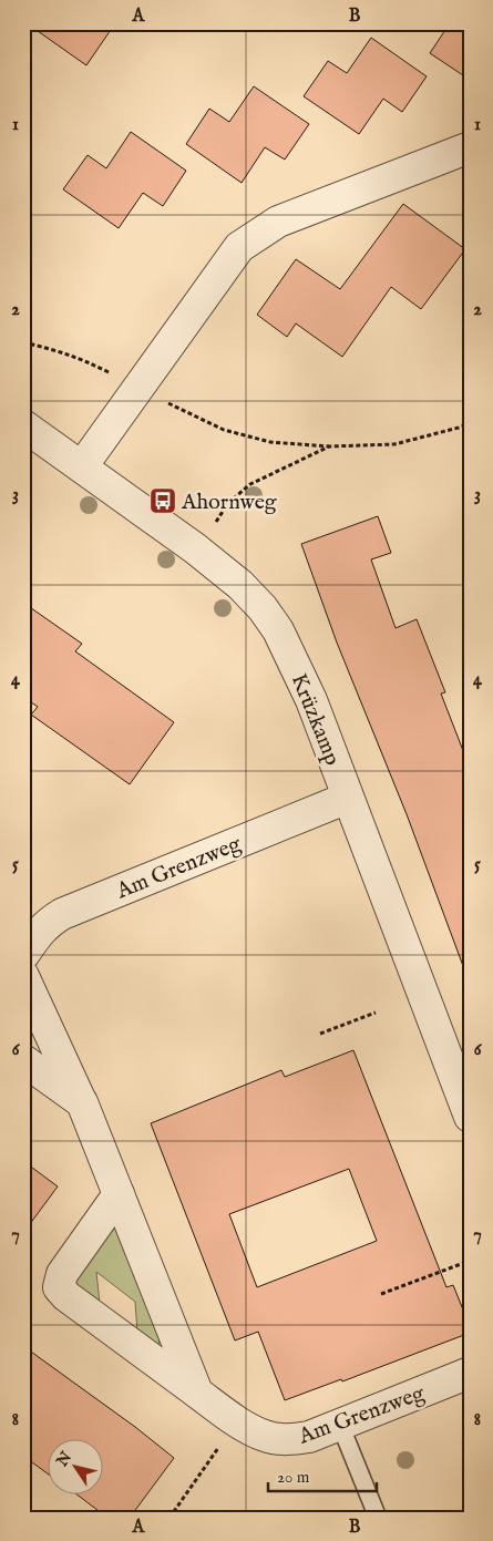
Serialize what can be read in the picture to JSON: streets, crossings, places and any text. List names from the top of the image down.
{
  "streets": {
    "street": ["Krüzkamp", "Am Grenzweg"]
  },
  "crossings": [
    ["Krüzkamp", "Am Grenzweg"]
  ],
  "places": {
    "bus stop": ["Ahornweg"]
  },
  "scale_bar": "20 m",
  "north": "top left",
  "grid": {
    "columns": ["A", "B"],
    "rows": [
      "1",
      "2",
      "3",
      "4",
      "5",
      "6",
      "7",
      "8"
    ]
  }
}
